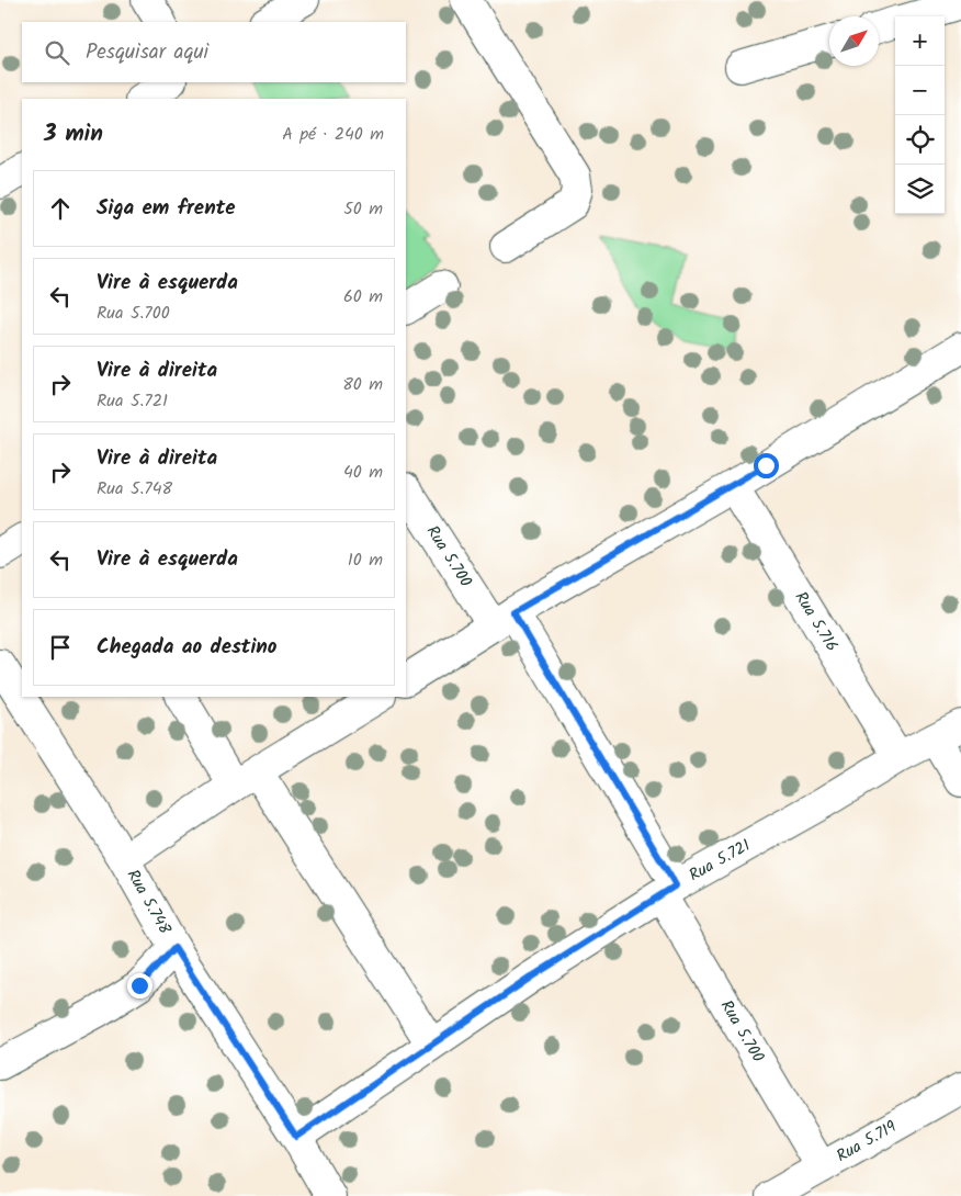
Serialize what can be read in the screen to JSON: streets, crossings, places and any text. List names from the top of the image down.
{
  "streets": {
    "street": [
      "Rua 5.700",
      "Rua 5.716",
      "Rua 5.721",
      "Rua 5.748",
      "Rua 5.719"
    ]
  },
  "crossings": [
    ["Rua 5.700", "Rua 5.721"],
    ["Rua 5.700", "Rua 5.719"],
    ["Rua 5.716", "Rua 5.721"],
    ["Rua 5.721", "Rua 5.748"]
  ],
  "north": "top right",
  "page": {
    "map_buttons": ["+", "−"],
    "search": "Pesquisar aqui",
    "heading": ["3 min", "A pé · 240 m"],
    "list": [
      ["Siga em frente", "50 m"],
      ["Vire à esquerda", "Rua 5.700", "60 m"],
      ["Vire à direita", "Rua 5.721", "80 m"],
      ["Vire à direita", "Rua 5.748", "40 m"],
      ["Vire à esquerda", "10 m"],
      "Chegada ao destino"
    ]
  }
}
